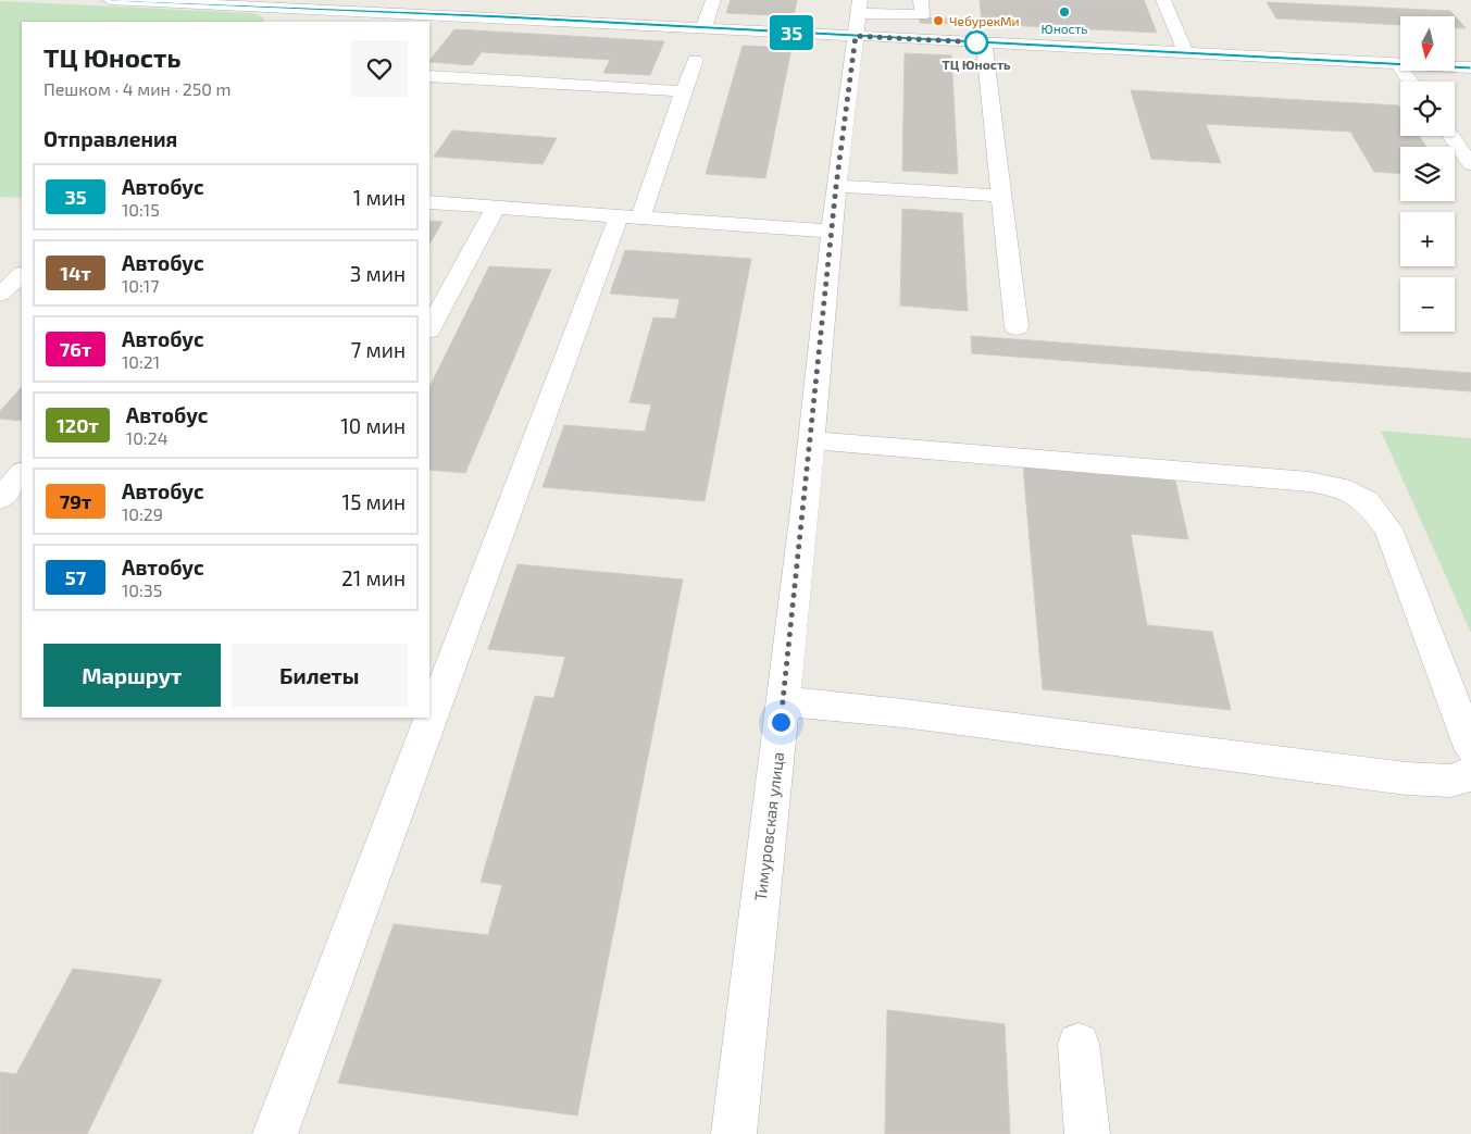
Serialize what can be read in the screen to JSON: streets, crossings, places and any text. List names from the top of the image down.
{
  "streets": {
    "street": ["Тимуровская улица"]
  },
  "places": ["Юность", "ЧебурекМи", "ТЦ Юность"],
  "lines": ["bus line 35"],
  "north": "bottom",
  "page": {
    "on_map": "35",
    "map_buttons": ["+", "−"],
    "heading": [
      ["ТЦ Юность", "Пешком · 4 мин · 250 m"],
      "Отправления"
    ],
    "list": [
      {
        "mark": "35",
        "name": "Автобус",
        "note": "10:15",
        "value": "1 мин"
      },
      {
        "mark": "14т",
        "name": "Автобус",
        "note": "10:17",
        "value": "3 мин"
      },
      {
        "mark": "76т",
        "name": "Автобус",
        "note": "10:21",
        "value": "7 мин"
      },
      {
        "mark": "120т",
        "name": "Автобус",
        "note": "10:24",
        "value": "10 мин"
      },
      {
        "mark": "79т",
        "name": "Автобус",
        "note": "10:29",
        "value": "15 мин"
      },
      {
        "mark": "57",
        "name": "Автобус",
        "note": "10:35",
        "value": "21 мин"
      }
    ],
    "buttons": ["Маршрут", "Билеты"]
  }
}
